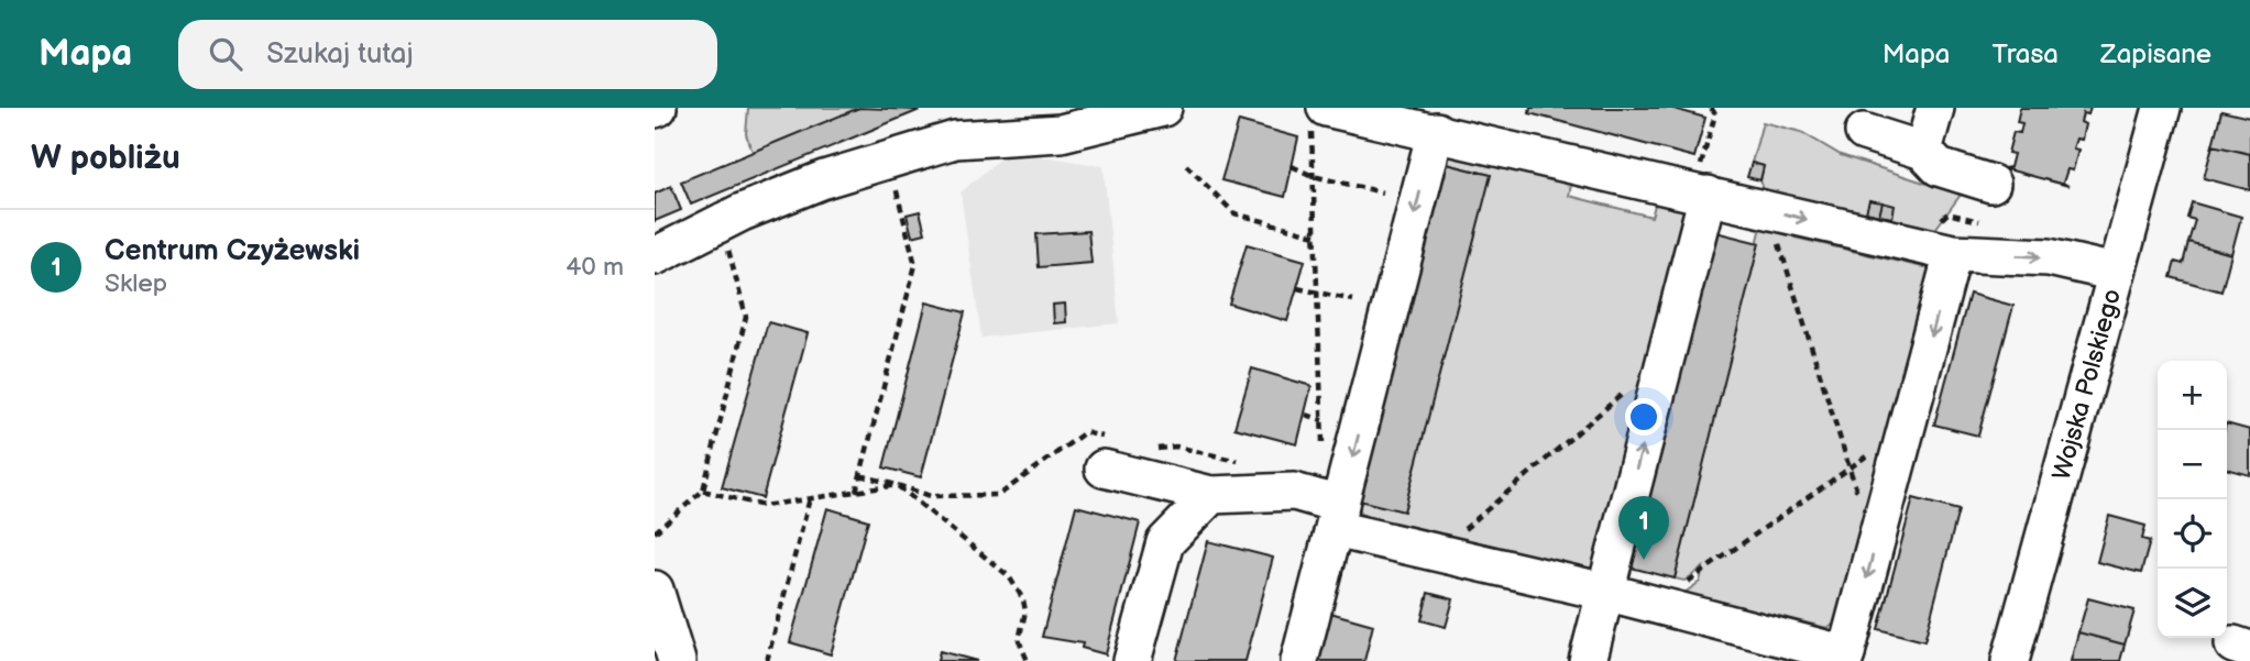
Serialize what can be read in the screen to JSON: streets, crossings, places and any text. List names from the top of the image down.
{
  "streets": {
    "street": ["Wojska Polskiego"]
  },
  "page": {
    "header": "Mapa",
    "search": "Szukaj tutaj",
    "nav": ["Mapa", "Trasa", "Zapisane"],
    "heading": "W pobliżu",
    "list": [
      {
        "mark": "1",
        "name": "Centrum Czyżewski",
        "note": "Sklep",
        "value": "40 m"
      }
    ],
    "map_buttons": ["+", "−"],
    "pins": "1"
  }
}
